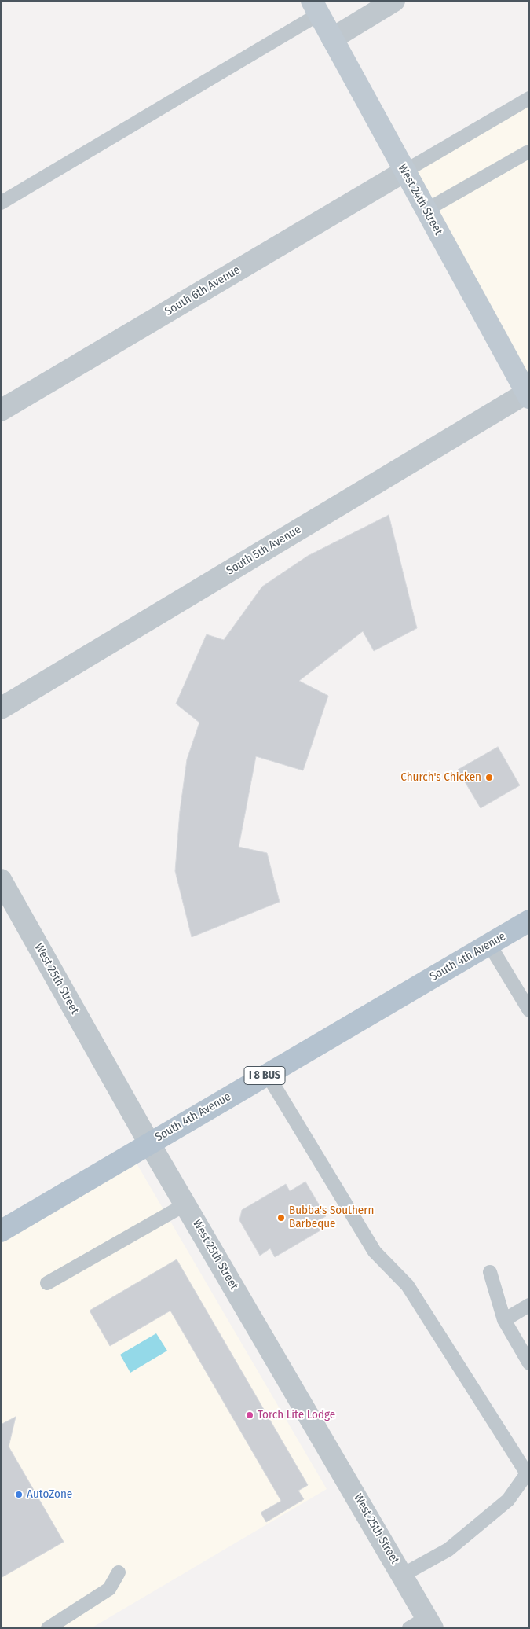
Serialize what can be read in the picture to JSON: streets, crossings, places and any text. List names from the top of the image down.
{
  "streets": {
    "main road": ["West 24th Street", "South 4th Avenue", "I 8 BUS"],
    "street": ["South 6th Avenue", "South 5th Avenue", "West 25th Street"]
  },
  "crossings": [
    ["West 24th Street", "South 6th Avenue"],
    ["West 24th Street", "South 5th Avenue"],
    ["South 4th Avenue", "West 25th Street"]
  ],
  "places": [
    "Church's Chicken",
    "Bubba's Southern Barbeque",
    "Torch Lite Lodge",
    "AutoZone"
  ]
}
